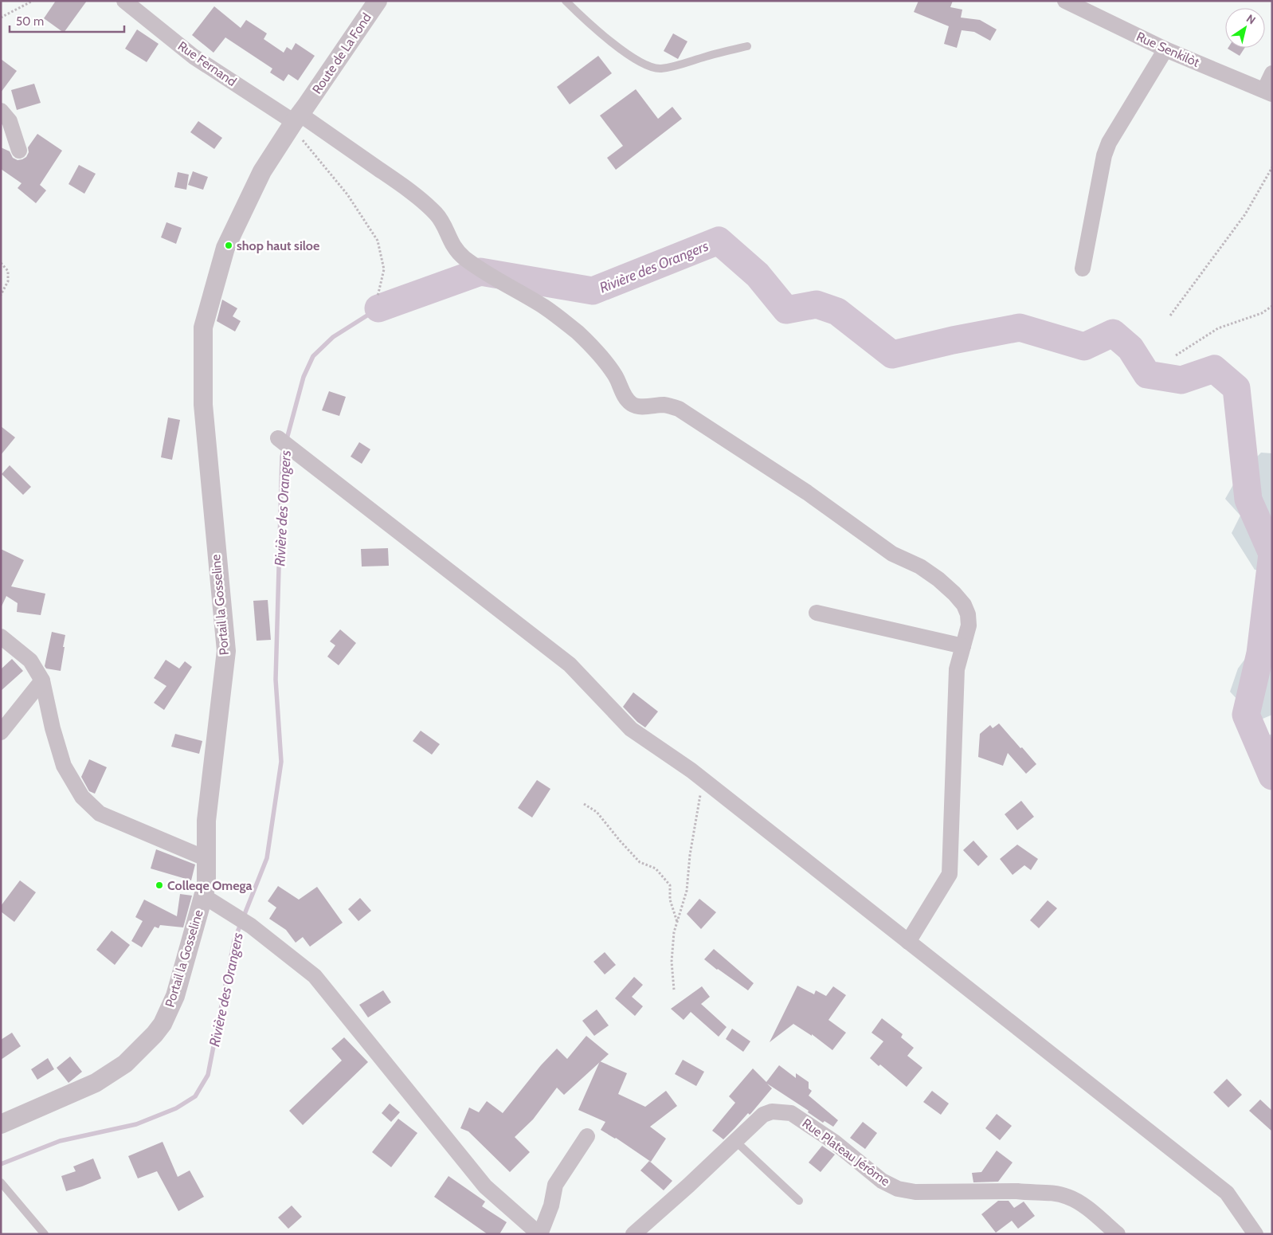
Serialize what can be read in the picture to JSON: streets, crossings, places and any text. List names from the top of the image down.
{
  "streets": {
    "street": [
      "Rue Senkilòt",
      "Route de La Fond",
      "Rue Fernand",
      "Portail la Gosseline",
      "Rue Plateau Jérôme"
    ]
  },
  "crossings": [
    ["Route de La Fond", "Rue Fernand"],
    ["Route de La Fond", "Portail la Gosseline"],
    ["Rue Fernand", "Portail la Gosseline"]
  ],
  "water": ["Rivière des Orangers"],
  "places": ["shop haut siloe", "Colleqe Omega"],
  "scale_bar": "50 m",
  "north": "top right"
}
